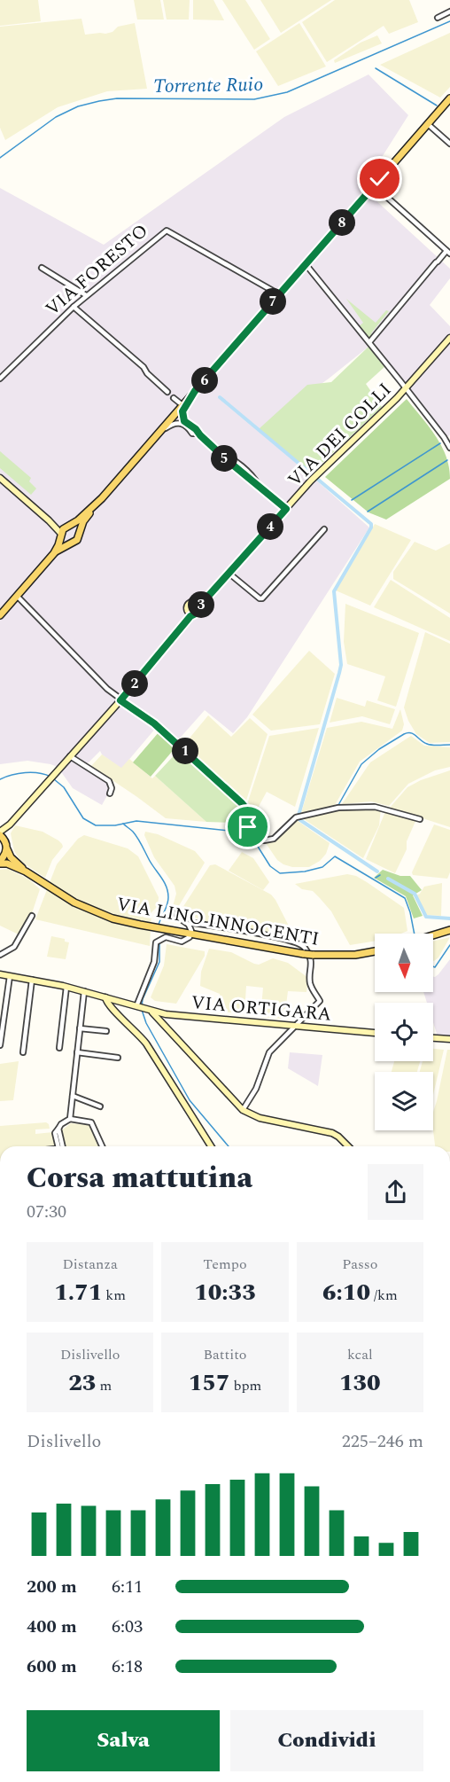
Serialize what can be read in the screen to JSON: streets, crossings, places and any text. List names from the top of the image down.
{
  "streets": {
    "main road": ["VIA LINO INNOCENTI"],
    "street": ["VIA FORESTO", "VIA DEI COLLI", "VIA ORTIGARA"]
  },
  "crossings": [
    ["VIA DEI COLLI", "VIA LINO INNOCENTI"]
  ],
  "water": ["Torrente Ruio"],
  "north": "bottom",
  "page": {
    "pins": [
      "8",
      "7",
      "6",
      "5",
      "4",
      "3",
      "2",
      "1"
    ],
    "heading": ["Corsa mattutina", "07:30"],
    "stats": [
      ["Distanza", "1.71 km"],
      ["Tempo", "10:33"],
      ["Passo", "6:10 /km"],
      ["Dislivello", "23 m"],
      ["Battito", "157 bpm"],
      ["kcal", "130"]
    ],
    "chart": ["Dislivello", "225–246 m"],
    "list": [
      {
        "name": "200 m",
        "note": "6:11"
      },
      {
        "name": "400 m",
        "note": "6:03"
      },
      {
        "name": "600 m",
        "note": "6:18"
      }
    ],
    "buttons": ["Salva", "Condividi"]
  }
}
